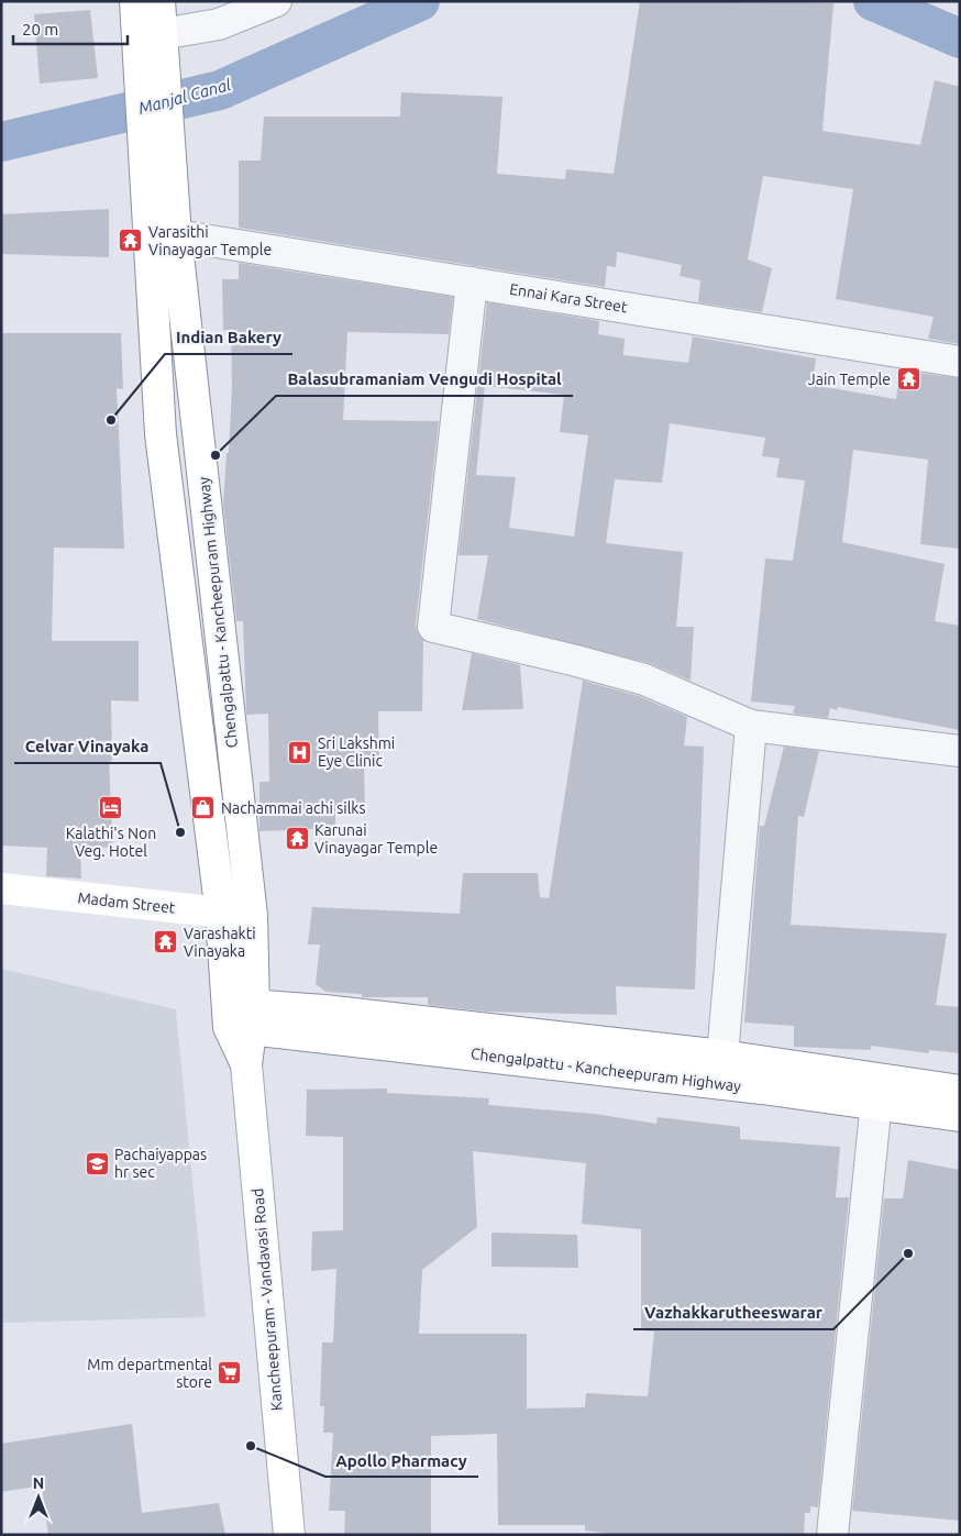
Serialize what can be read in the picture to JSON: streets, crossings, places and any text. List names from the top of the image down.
{
  "streets": {
    "main road": ["Chengalpattu - Kancheepuram Highway", "Madam Street", "Kancheepuram - Vandavasi Road"],
    "street": ["Ennai Kara Street"]
  },
  "crossings": [
    ["Ennai Kara Street", "Chengalpattu - Kancheepuram Highway"],
    ["Chengalpattu - Kancheepuram Highway", "Madam Street"],
    ["Chengalpattu - Kancheepuram Highway", "Kancheepuram - Vandavasi Road"]
  ],
  "water": ["Manjal Canal"],
  "places": {
    "temple": [
      "Varasithi Vinayagar Temple",
      "Jain Temple",
      "Karunai Vinayagar Temple",
      "Varashakti Vinayaka"
    ],
    "other": [
      "Indian Bakery",
      "Balasubramaniam Vengudi Hospital",
      "Celvar Vinayaka",
      "Vazhakkarutheeswarar",
      "Apollo Pharmacy"
    ],
    "hospital": ["Sri Lakshmi Eye Clinic"],
    "hotel": ["Kalathi's Non Veg. Hotel"],
    "shop": ["Nachammai achi silks"],
    "school or university": ["Pachaiyappas hr sec"],
    "supermarket": ["Mm departmental store"]
  },
  "scale_bar": "20 m",
  "north": "top"
}
